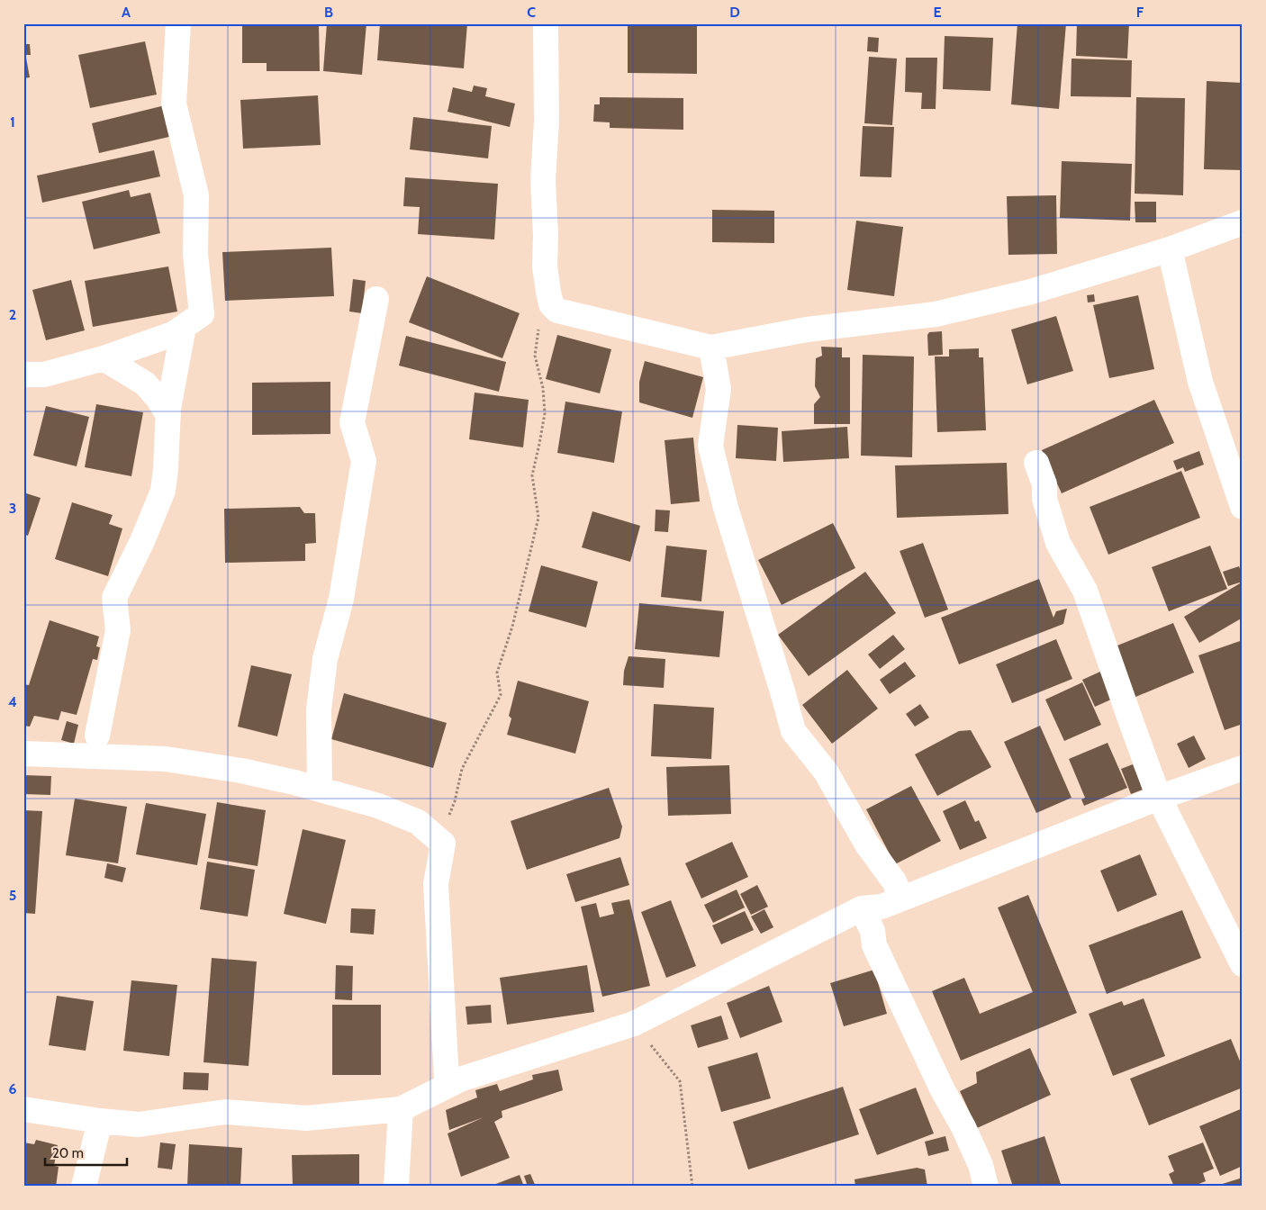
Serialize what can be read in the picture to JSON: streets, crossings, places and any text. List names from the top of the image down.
{
  "scale_bar": "20 m",
  "grid": {
    "columns": [
      "A",
      "B",
      "C",
      "D",
      "E",
      "F"
    ],
    "rows": [
      "1",
      "2",
      "3",
      "4",
      "5",
      "6"
    ]
  }
}
